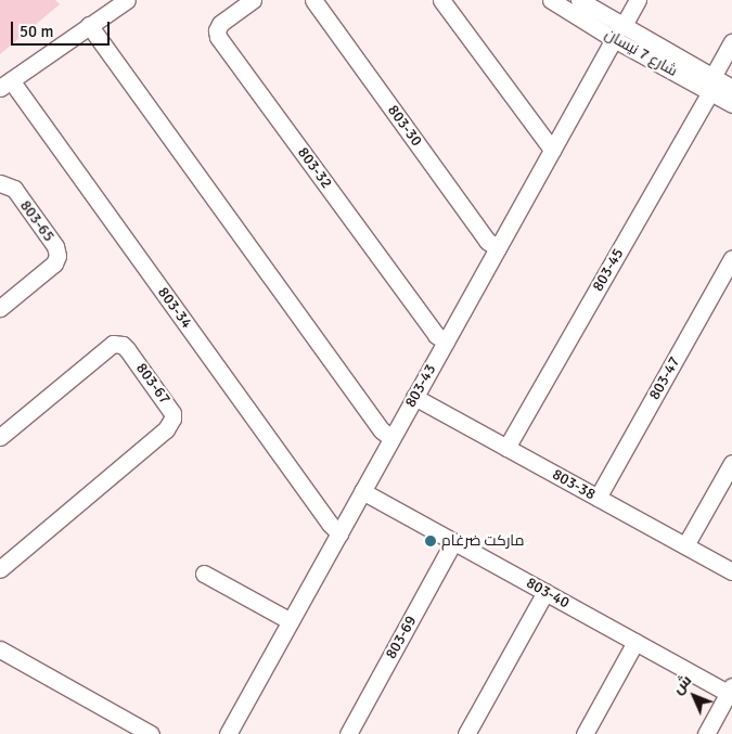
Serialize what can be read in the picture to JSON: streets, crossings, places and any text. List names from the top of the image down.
{
  "streets": {
    "street": [
      "شارع 7 نيسان",
      "803-30",
      "803-32",
      "803-65",
      "803-45",
      "803-34",
      "803-47",
      "803-67",
      "803-43",
      "803-38",
      "803-40",
      "803-69"
    ]
  },
  "crossings": [
    ["شارع 7 نيسان", "803-45"],
    ["شارع 7 نيسان", "803-43"],
    ["803-30", "803-43"],
    ["803-32", "803-43"],
    ["803-45", "803-38"],
    ["803-34", "803-43"],
    ["803-47", "803-38"],
    ["803-43", "803-38"],
    ["803-43", "803-40"],
    ["803-40", "803-69"]
  ],
  "places": ["ماركت ضرغام"],
  "scale_bar": "50 m",
  "north": "top left"
}
